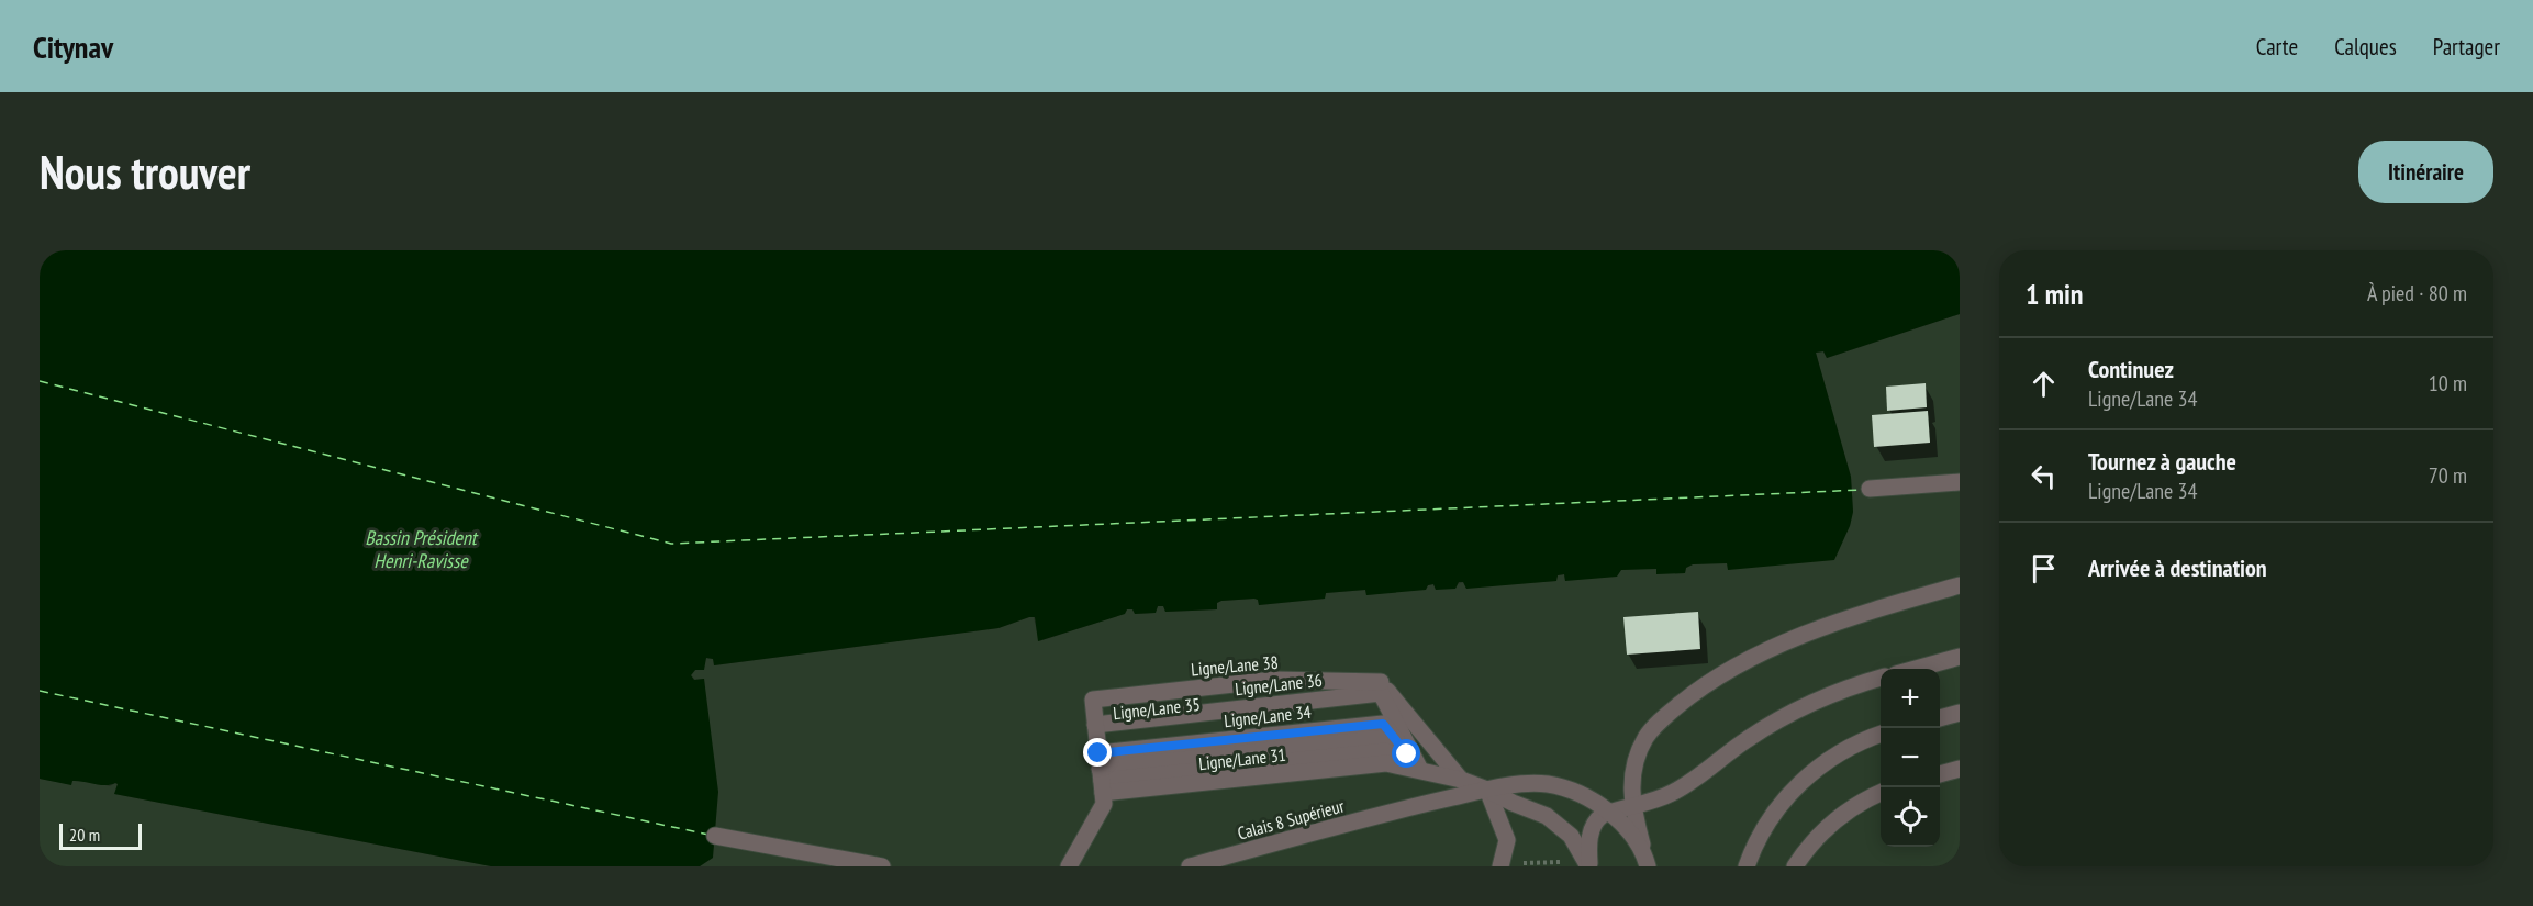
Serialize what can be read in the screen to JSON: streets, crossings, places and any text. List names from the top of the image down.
{
  "streets": {
    "lane": [
      "Ligne/Lane 38",
      "Ligne/Lane 36",
      "Ligne/Lane 34",
      "Ligne/Lane 31",
      "Calais 8 Supérieur"
    ]
  },
  "crossings": [
    ["Ligne/Lane 38", "Ligne/Lane 36"],
    ["Ligne/Lane 36", "Ligne/Lane 34"],
    ["Ligne/Lane 36", "Ligne/Lane 31"],
    ["Ligne/Lane 34", "Ligne/Lane 31"]
  ],
  "water": ["Bassin Président Henri-Ravisse"],
  "scale_bar": "20 m",
  "page": {
    "header": "Citynav",
    "nav": ["Carte", "Calques", "Partager"],
    "buttons": "Itinéraire",
    "title": "Nous trouver",
    "heading": ["1 min", "À pied · 80 m"],
    "list": [
      ["Continuez", "Ligne/Lane 34", "10 m"],
      ["Tournez à gauche", "Ligne/Lane 34", "70 m"],
      "Arrivée à destination"
    ],
    "map_buttons": ["+", "−"],
    "scale": "20 m"
  }
}
